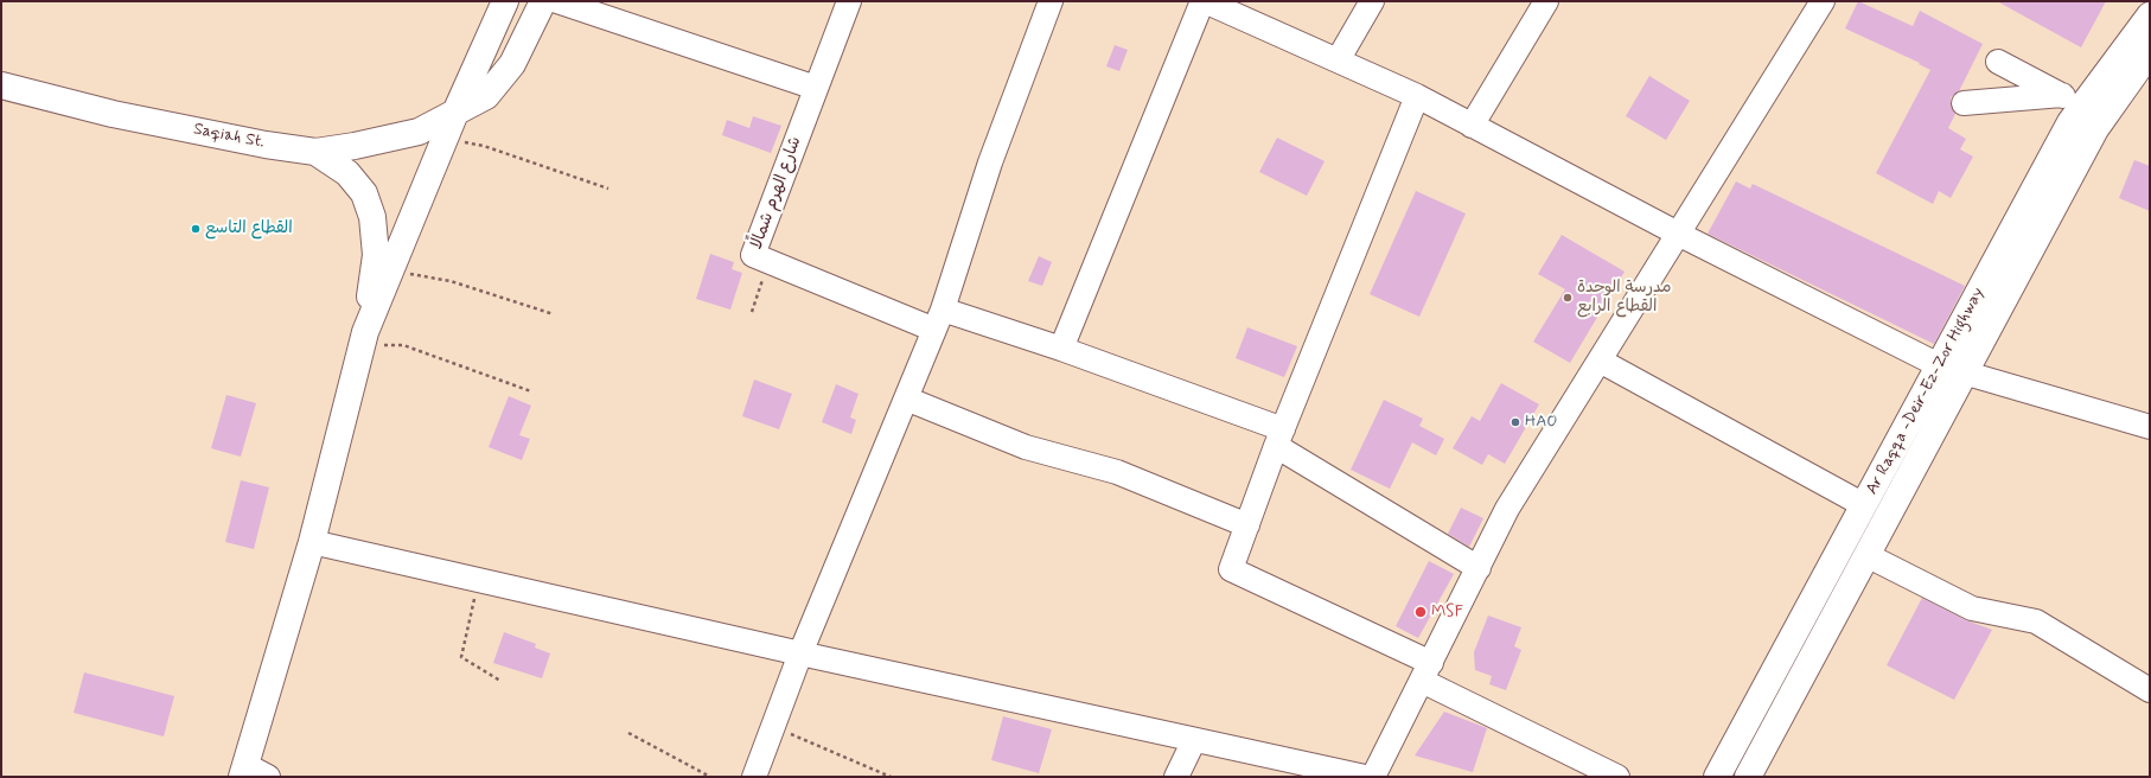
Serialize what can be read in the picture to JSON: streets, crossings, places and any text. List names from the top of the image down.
{
  "streets": {
    "main road": ["Saqiah St.", "Ar Raqqa -Deir-Ez-Zor Highway"],
    "street": ["شارع الهرم شمالًا"]
  },
  "places": [
    "القطاع التاسع",
    "مدرسة الوحدة القطاع الرابع",
    "HAO",
    "MSF"
  ]
}
